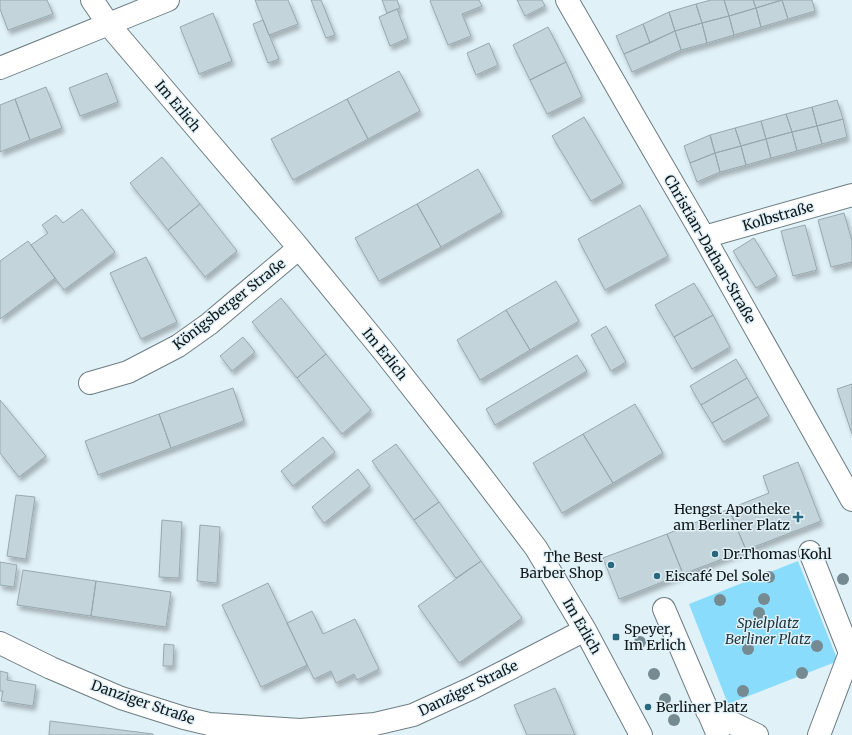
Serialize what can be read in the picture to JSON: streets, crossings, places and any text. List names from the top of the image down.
{
  "streets": {
    "street": [
      "Im Erlich",
      "Kolbstraße",
      "Christian-Dathan-Straße",
      "Königsberger Straße",
      "Danziger Straße"
    ]
  },
  "crossings": [
    ["Im Erlich", "Königsberger Straße"],
    ["Im Erlich", "Danziger Straße"],
    ["Kolbstraße", "Christian-Dathan-Straße"]
  ],
  "parks": ["Spielplatz Berliner Platz"],
  "places": {
    "health": ["Hengst Apotheke am Berliner Platz"],
    "other": [
      "Dr.Thomas Kohl",
      "The Best Barber Shop",
      "Eiscafé Del Sole",
      "Berliner Platz"
    ],
    "transit": ["Speyer, Im Erlich"]
  }
}
